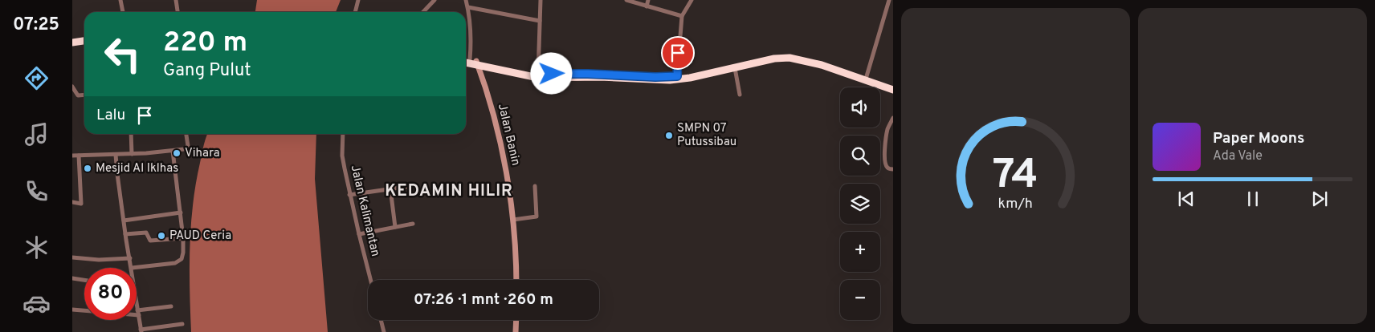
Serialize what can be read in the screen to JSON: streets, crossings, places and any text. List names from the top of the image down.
{
  "streets": {
    "street": ["Jalan Banin", "Jalan Kalimantan"]
  },
  "districts": ["KEDAMIN HILIR"],
  "places": [
    "SMPN 07 Putussibau",
    "Vihara",
    "Mesjid Al Iklhas",
    "PAUD Ceria"
  ],
  "page": {
    "tabs": "07:25",
    "turn": ["220 m", "Gang Pulut"],
    "map_buttons": ["+", "−"],
    "then": "Lalu",
    "song": ["Paper Moons", "Ada Vale"],
    "limit": "80",
    "trip": "07:26 · 1 mnt · 260 m",
    "gauge": ["74", "km/h"]
  }
}
